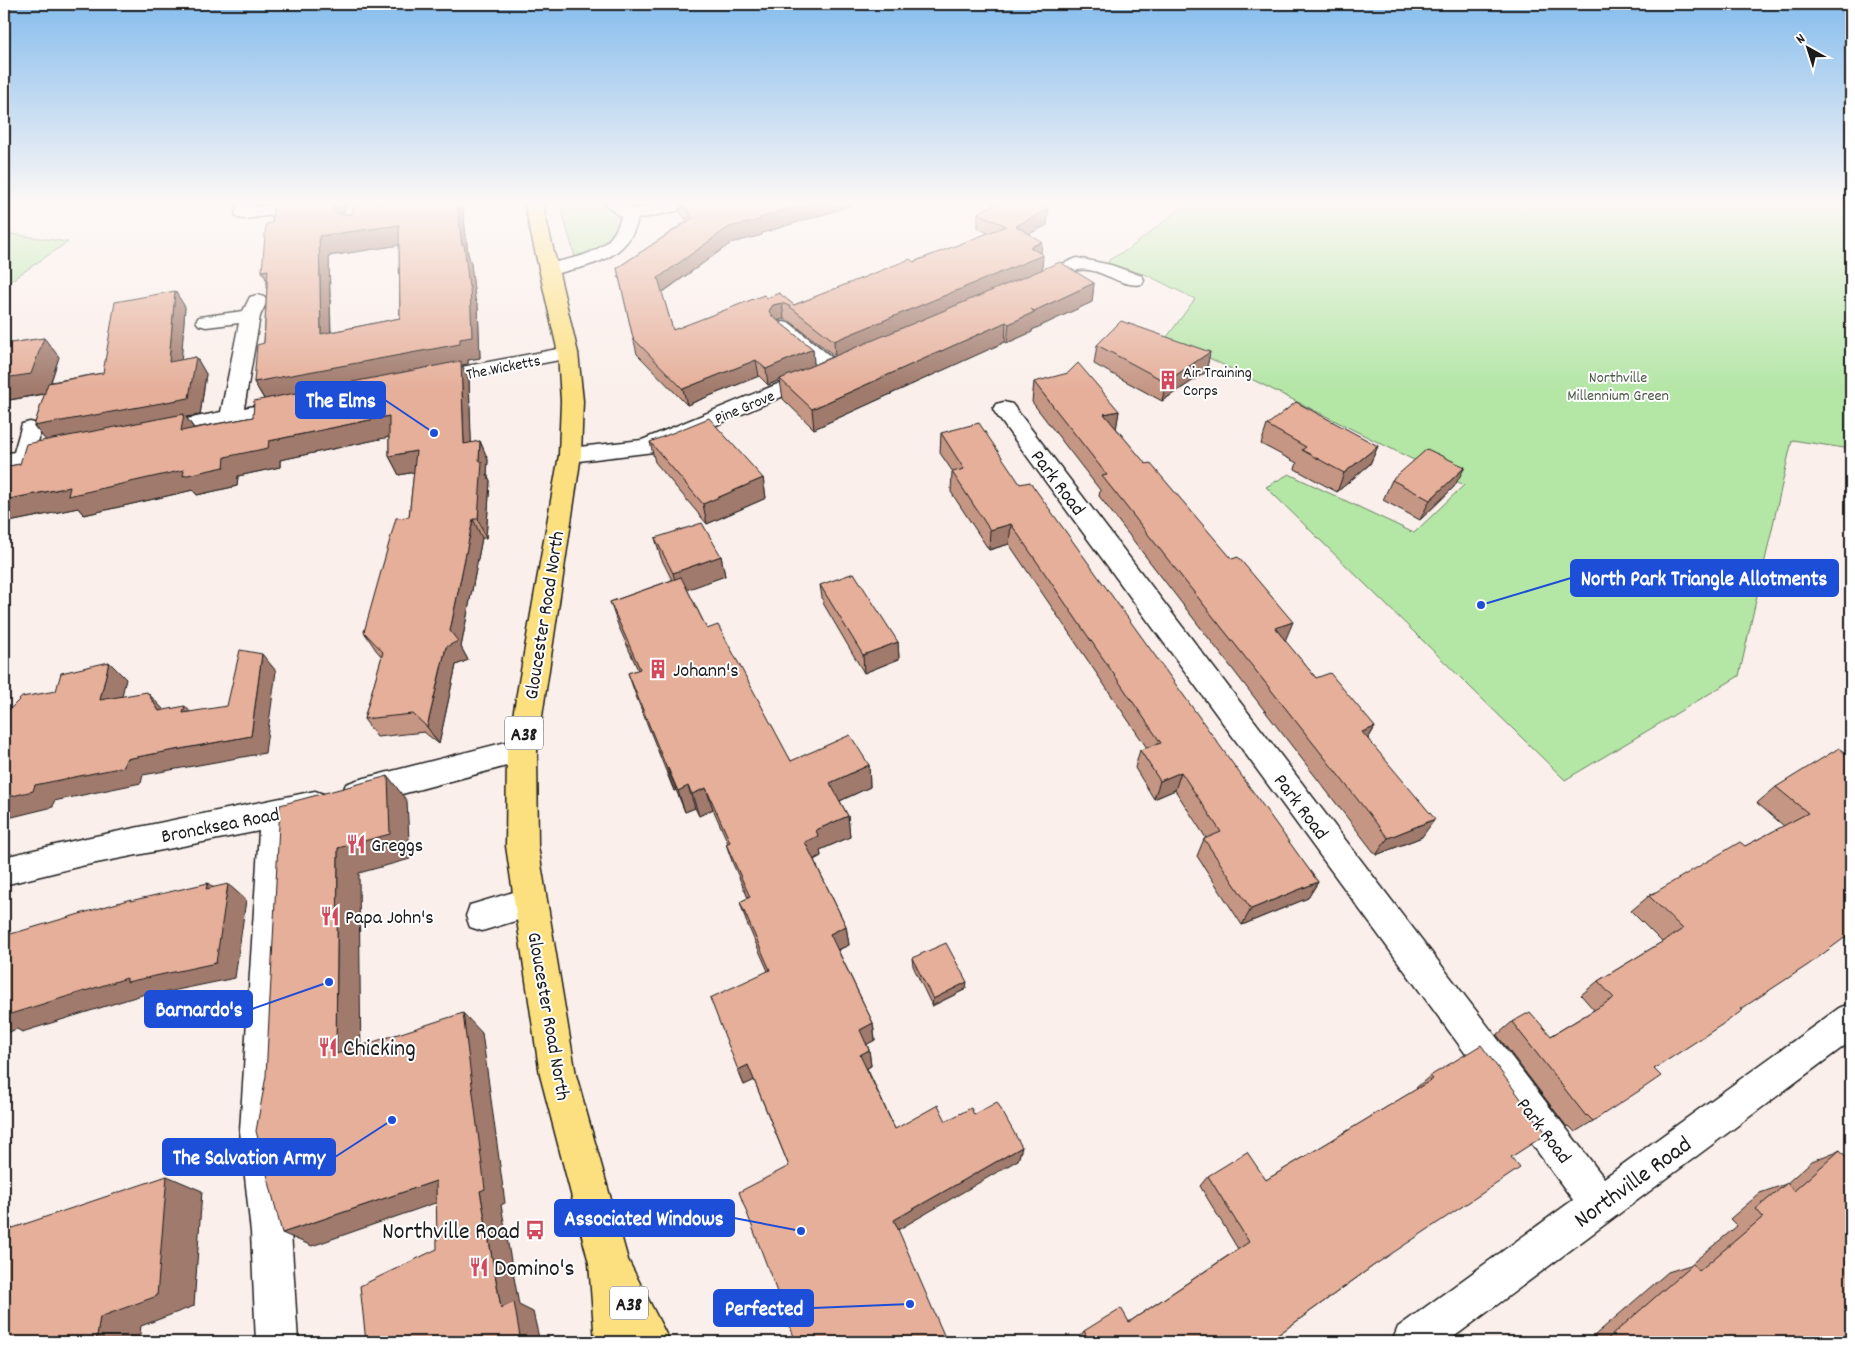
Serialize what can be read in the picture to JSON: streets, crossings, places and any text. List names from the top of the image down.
{
  "streets": {
    "main road": ["Gloucester Road North", "A38"],
    "street": [
      "The Wicketts",
      "Pine Grove",
      "Park Road",
      "Broncksea Road",
      "Northville Road"
    ]
  },
  "crossings": [
    ["The Wicketts", "Gloucester Road North"],
    ["Pine Grove", "Gloucester Road North"],
    ["Park Road", "Northville Road"],
    ["Gloucester Road North", "Broncksea Road"]
  ],
  "parks": ["Northville Millennium Green"],
  "places": {
    "building": ["Air Training Corps", "Johann's"],
    "other": [
      "The Elms",
      "North Park Triangle Allotments",
      "Barnardo's",
      "The Salvation Army",
      "Associated Windows",
      "Perfected"
    ],
    "restaurant": [
      "Greggs",
      "Papa John's",
      "Chicking",
      "Domino's"
    ],
    "bus stop": ["Northville Road"]
  },
  "north": "top left"
}
